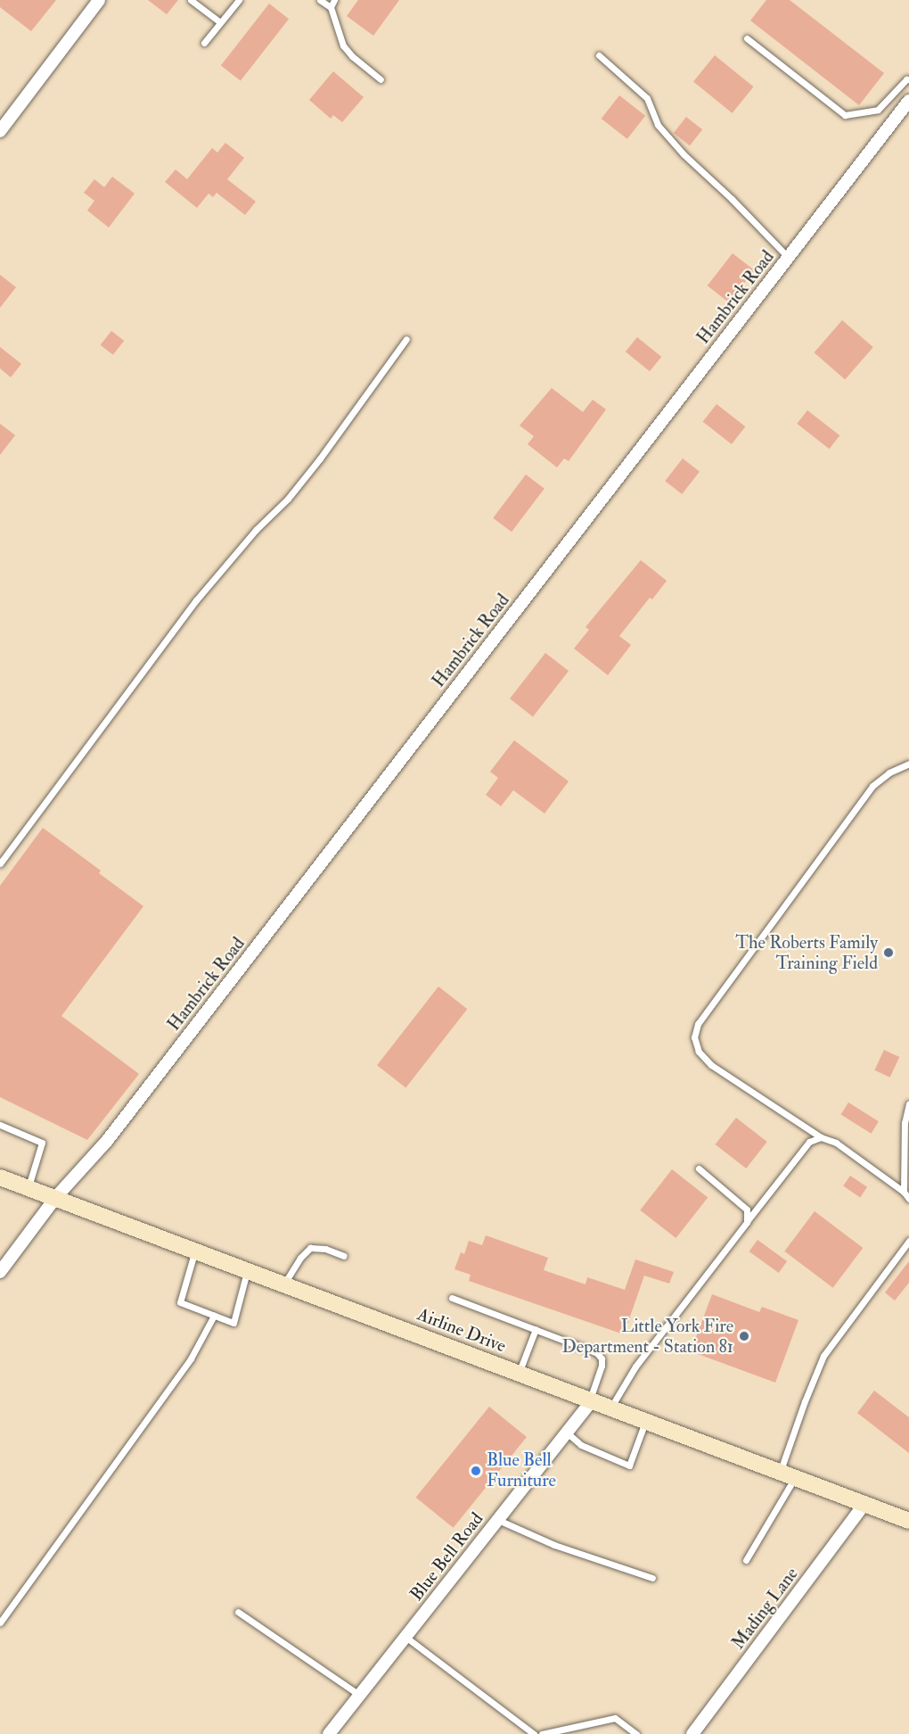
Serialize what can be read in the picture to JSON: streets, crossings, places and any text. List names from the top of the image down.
{
  "streets": {
    "main road": ["Airline Drive"],
    "street": ["Hambrick Road", "Blue Bell Road", "Mading Lane"]
  },
  "crossings": [
    ["Hambrick Road", "Airline Drive"],
    ["Airline Drive", "Blue Bell Road"],
    ["Airline Drive", "Mading Lane"]
  ],
  "places": ["The Roberts Family Training Field", "Little York Fire Department - Station 81", "Blue Bell Furniture"]
}
